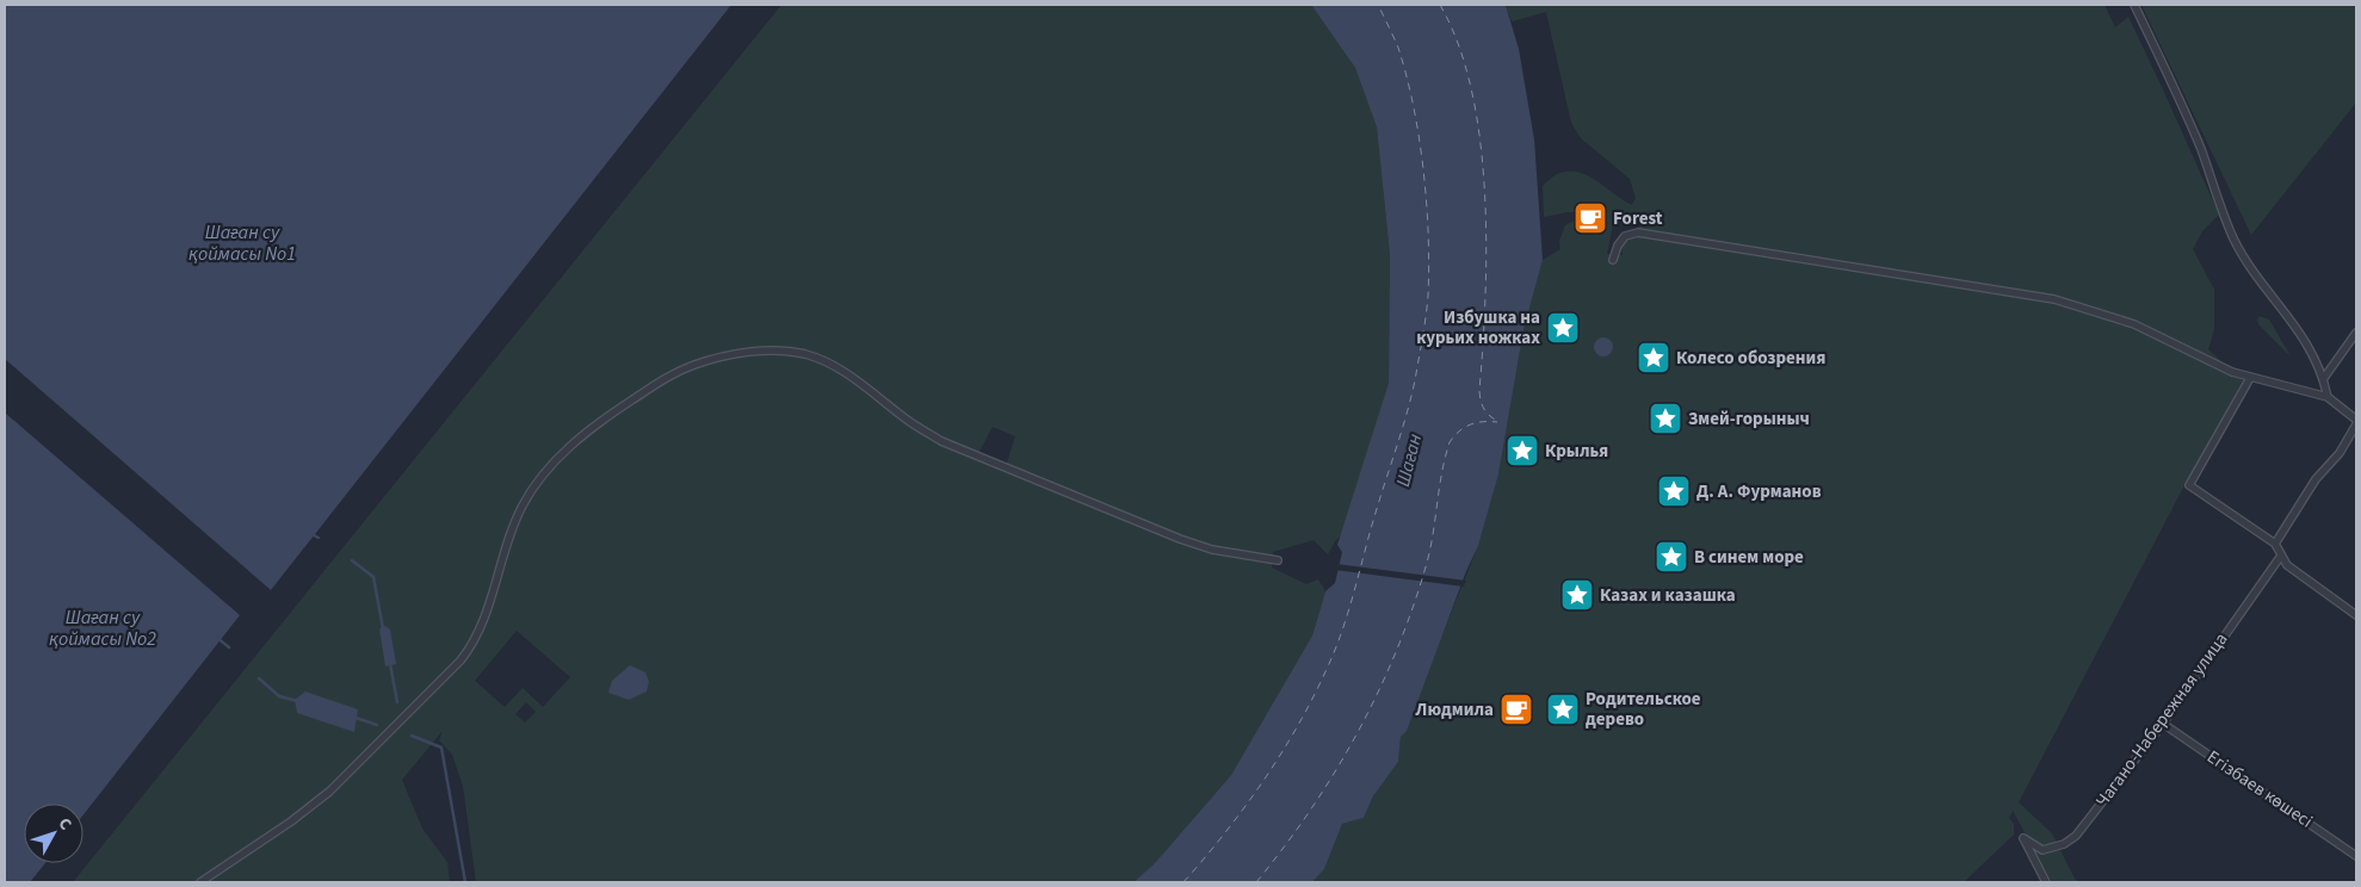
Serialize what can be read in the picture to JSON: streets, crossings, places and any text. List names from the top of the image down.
{
  "streets": {
    "street": ["Чагано-Набережная улица", "Егізбаев көшесі"]
  },
  "crossings": [
    ["Чагано-Набережная улица", "Егізбаев көшесі"]
  ],
  "water": ["Шаған су қоймасы No1", "Шаған", "Шаған су қоймасы No2"],
  "places": {
    "cafe": ["Forest", "Людмила"],
    "place": [
      "Избушка на курьих ножках",
      "Колесо обозрения",
      "Змей-горыныч",
      "Крылья",
      "Д. А. Фурманов",
      "В синем море",
      "Казах и казашка",
      "Родительское дерево"
    ]
  },
  "north": "top right"
}
